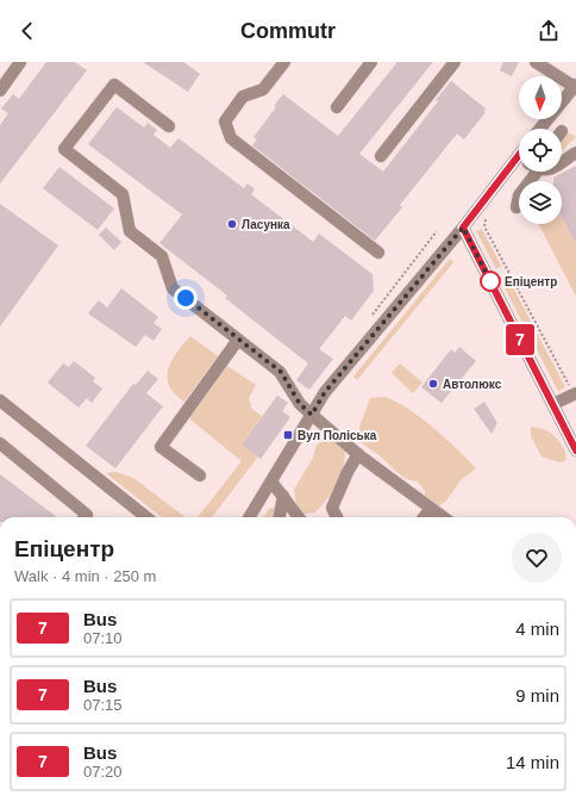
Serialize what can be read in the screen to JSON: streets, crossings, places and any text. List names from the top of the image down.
{
  "places": {
    "other": ["Ласунка", "Епіцентр", "Автолюкс"],
    "transit": ["Вул Поліська"]
  },
  "lines": ["bus line 7"],
  "north": "bottom",
  "page": {
    "header": "Commutr",
    "on_map": "7",
    "heading": ["Епіцентр", "Walk · 4 min · 250 m"],
    "list": [
      {
        "mark": "7",
        "name": "Bus",
        "note": "07:10",
        "value": "4 min"
      },
      {
        "mark": "7",
        "name": "Bus",
        "note": "07:15",
        "value": "9 min"
      },
      {
        "mark": "7",
        "name": "Bus",
        "note": "07:20",
        "value": "14 min"
      }
    ]
  }
}
